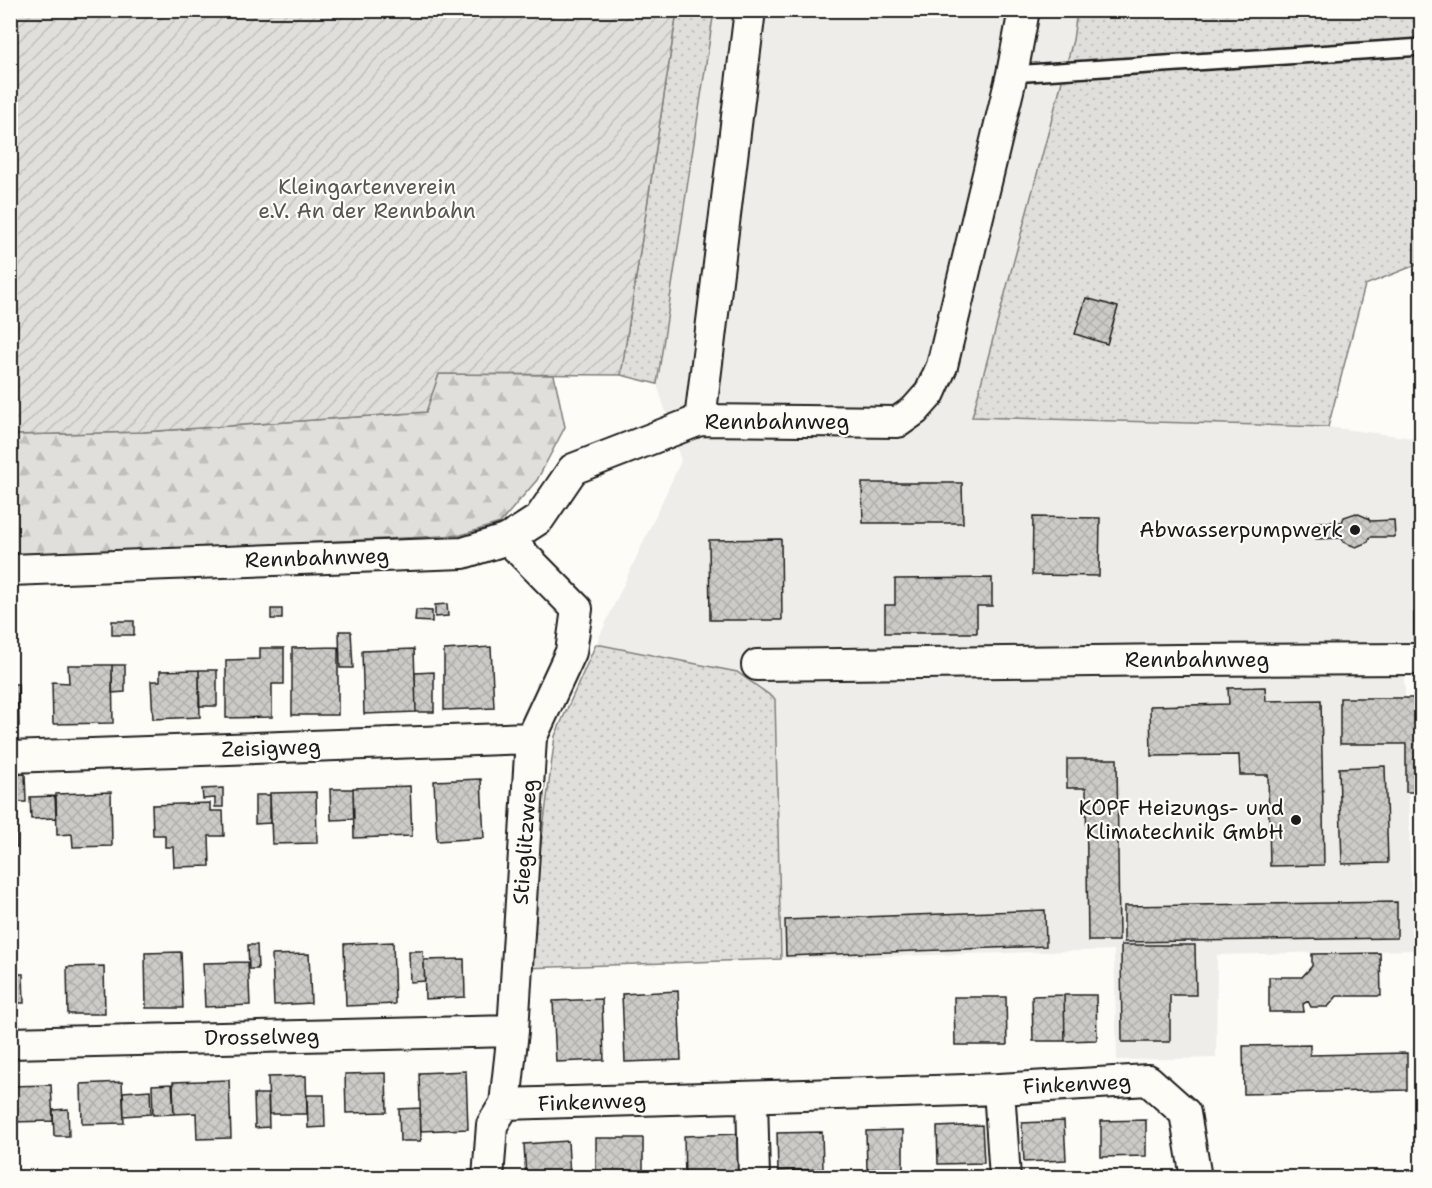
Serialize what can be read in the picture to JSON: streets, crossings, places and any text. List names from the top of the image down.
{
  "streets": {
    "street": [
      "Rennbahnweg",
      "Zeisigweg",
      "Stieglitzweg",
      "Drosselweg",
      "Finkenweg"
    ]
  },
  "crossings": [
    ["Rennbahnweg", "Stieglitzweg"],
    ["Zeisigweg", "Stieglitzweg"],
    ["Stieglitzweg", "Drosselweg"],
    ["Stieglitzweg", "Finkenweg"]
  ],
  "parks": ["Kleingartenverein e.V. An der Rennbahn"],
  "places": ["Abwasserpumpwerk", "KOPF Heizungs- und Klimatechnik GmbH"]
}
